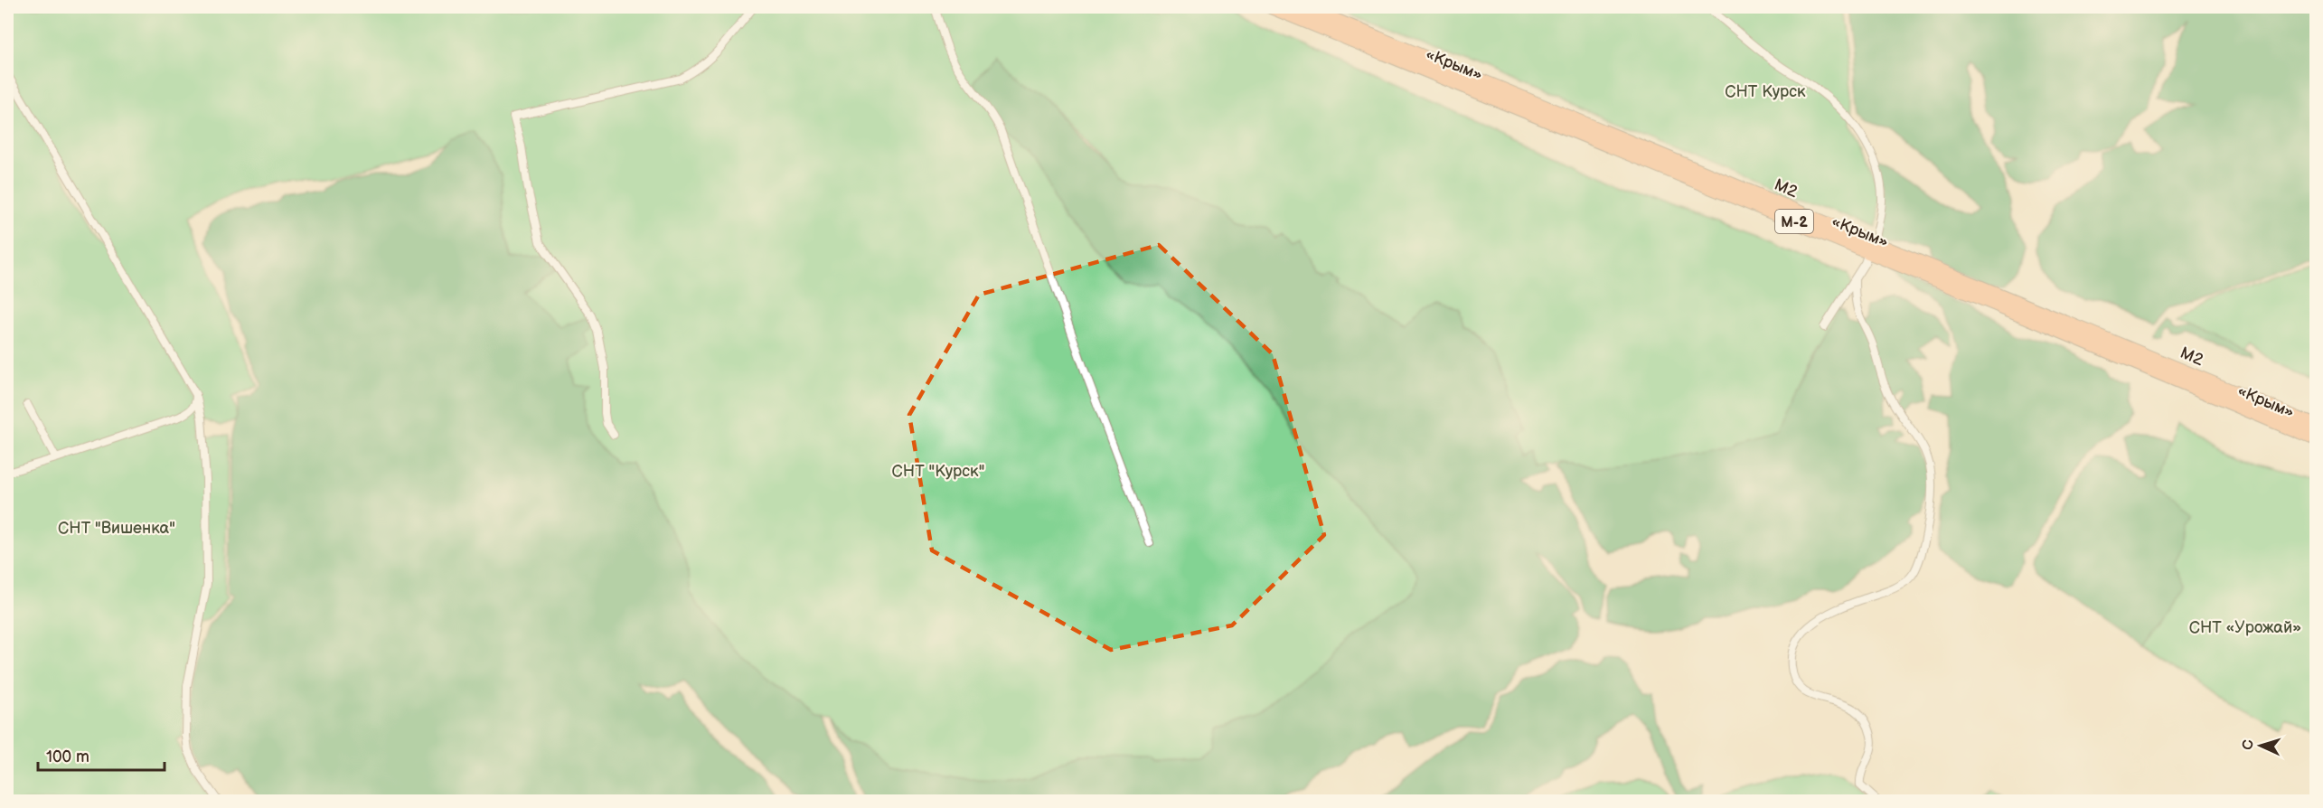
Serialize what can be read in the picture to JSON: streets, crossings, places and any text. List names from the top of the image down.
{
  "streets": {
    "highway": ["«Крым»", "М2", "М-2"]
  },
  "crossings": [
    ["«Крым»", "М2"]
  ],
  "parks": [
    "СНТ Курск",
    "СНТ \"Курск\"",
    "СНТ \"Вишенка\"",
    "СНТ «Урожай»"
  ],
  "scale_bar": "100 m",
  "north": "left"
}
